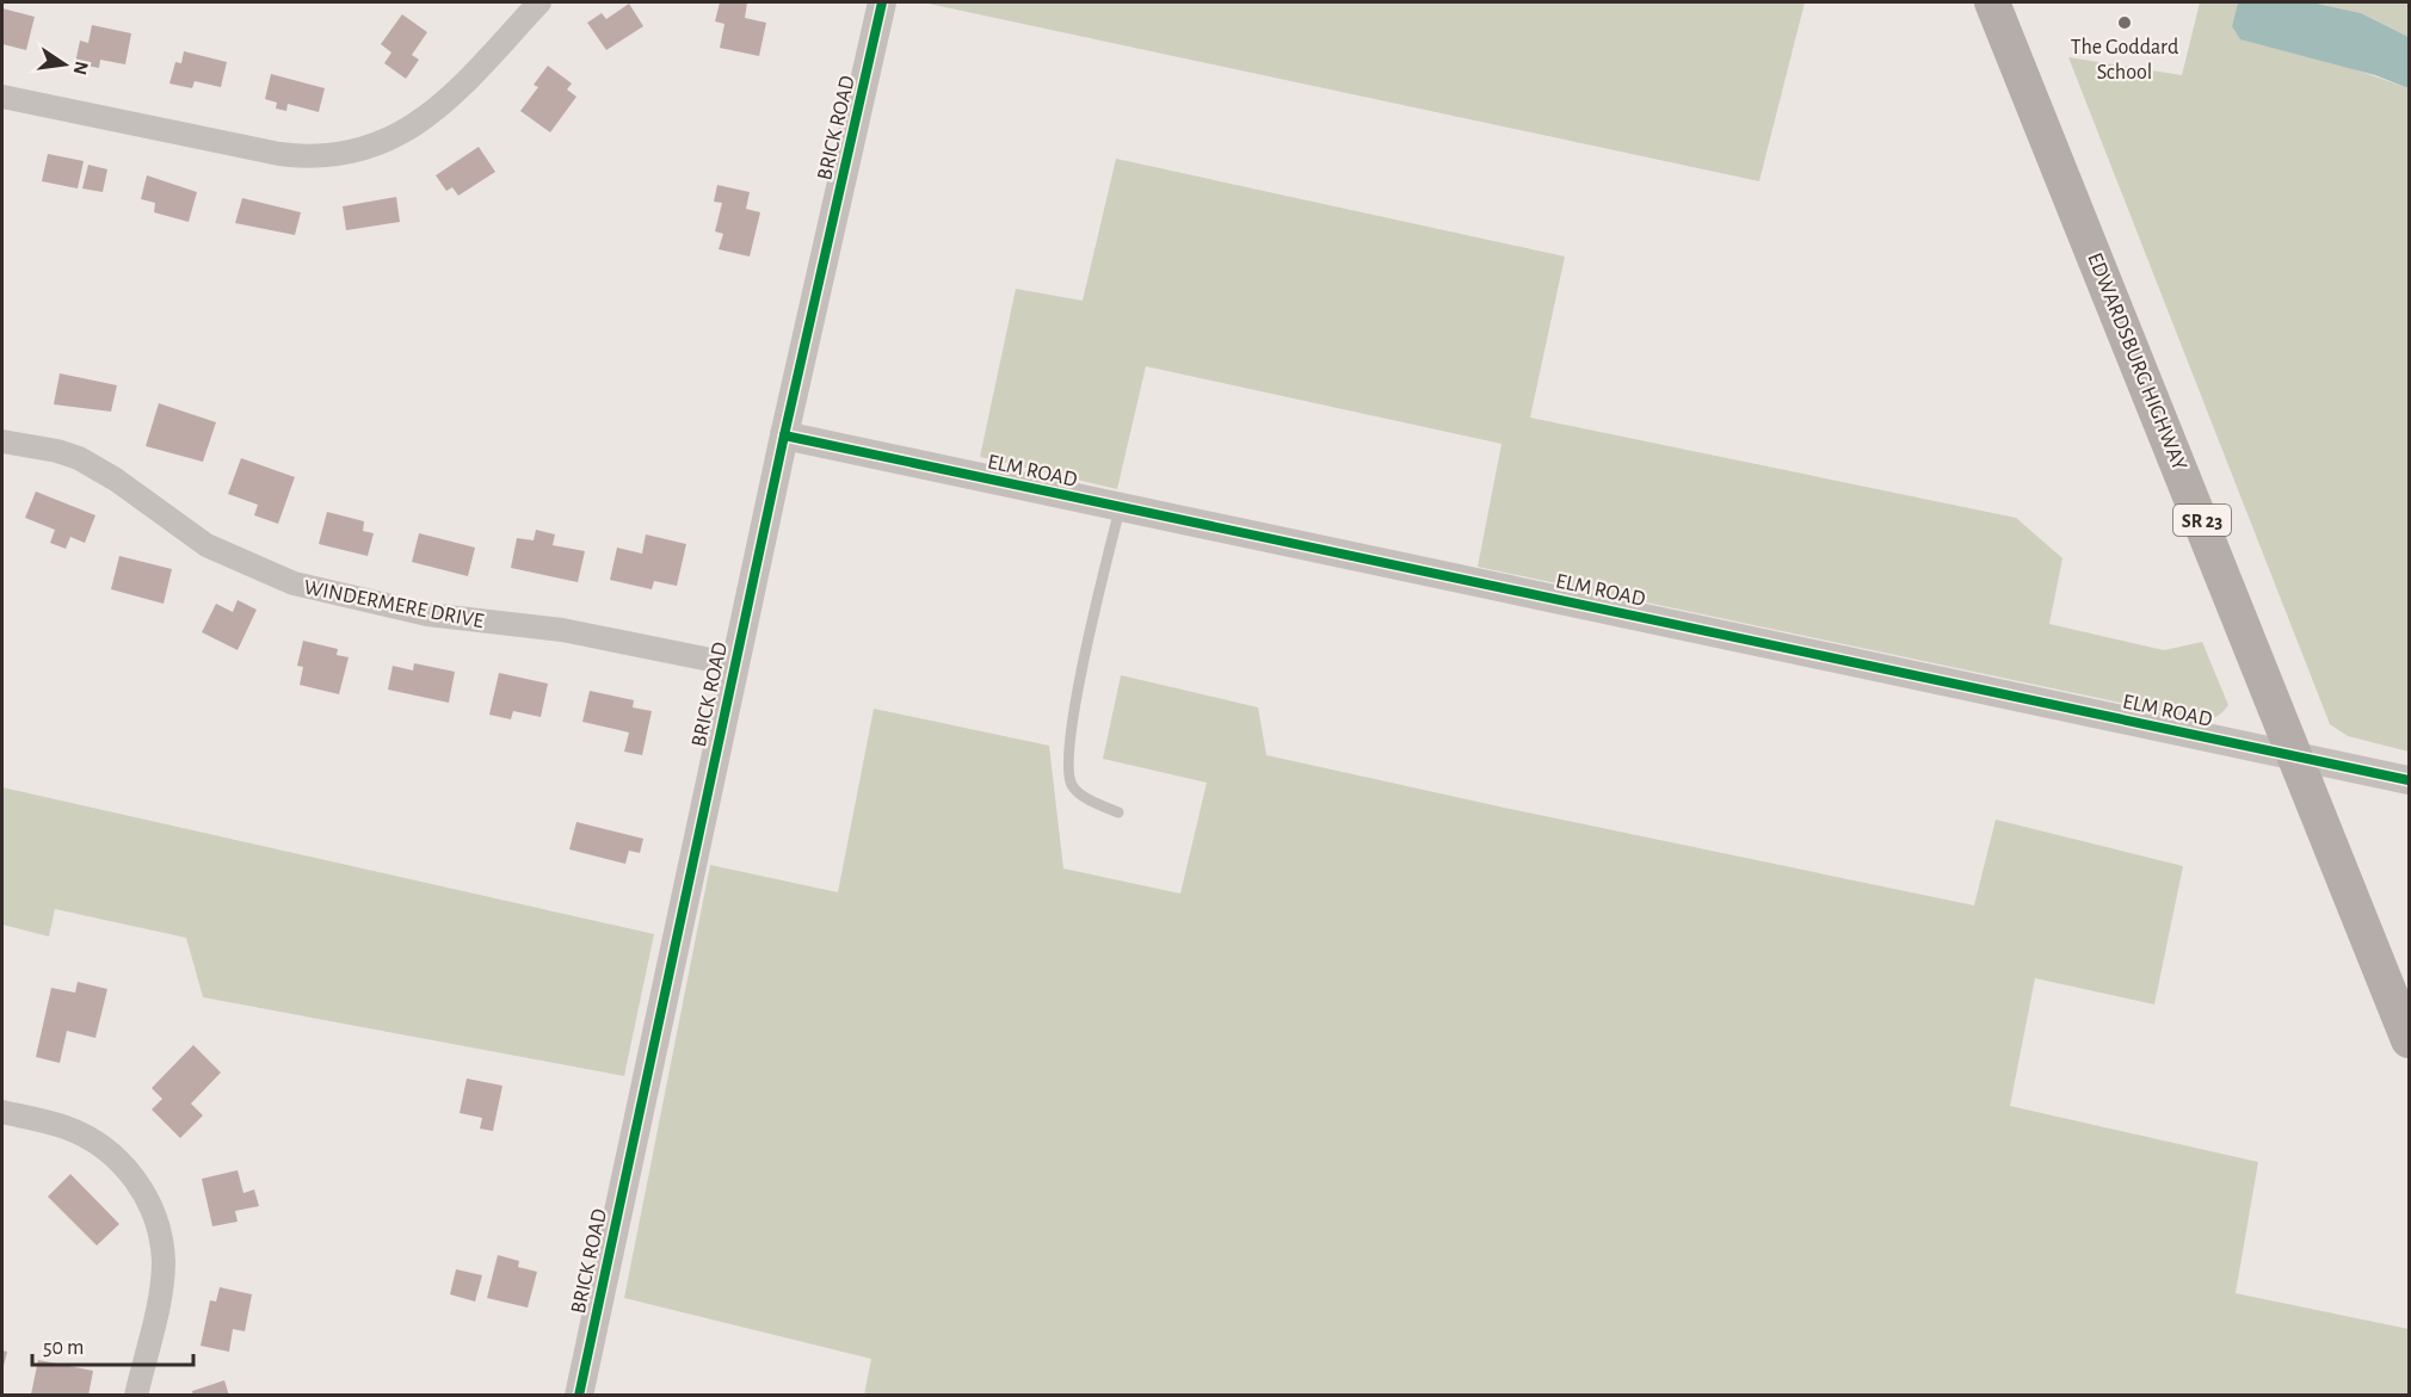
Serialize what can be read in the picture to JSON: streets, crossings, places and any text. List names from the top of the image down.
{
  "streets": {
    "main road": ["EDWARDSBURG HIGHWAY", "SR 23"],
    "street": ["BRICK ROAD", "ELM ROAD", "WINDERMERE DRIVE"]
  },
  "crossings": [
    ["BRICK ROAD", "ELM ROAD"],
    ["BRICK ROAD", "WINDERMERE DRIVE"],
    ["EDWARDSBURG HIGHWAY", "ELM ROAD"]
  ],
  "places": ["The Goddard School"],
  "scale_bar": "50 m",
  "north": "right"
}
